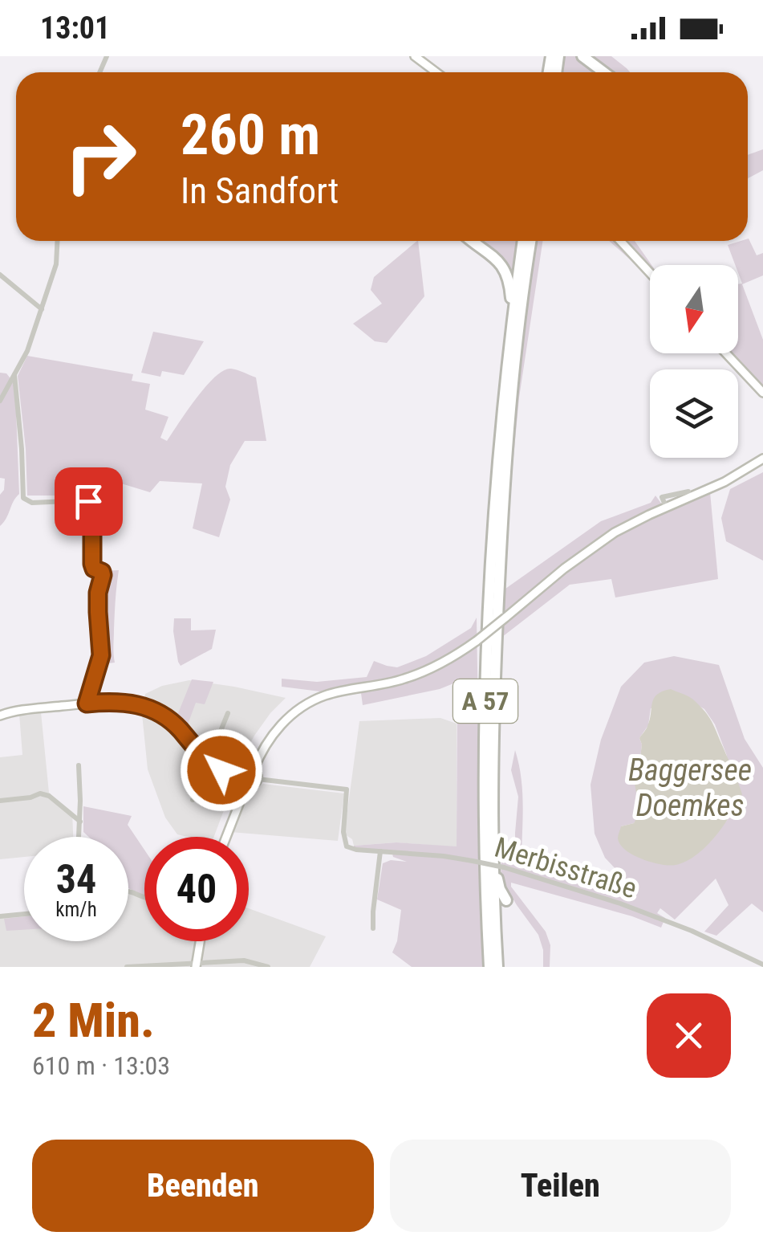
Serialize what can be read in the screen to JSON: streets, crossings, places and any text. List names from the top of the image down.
{
  "streets": {
    "highway": ["A 57"],
    "street": ["Merbisstraße"]
  },
  "water": ["Baggersee Doemkes"],
  "north": "bottom",
  "page": {
    "status": "13:01",
    "turn": ["260 m", "In Sandfort"],
    "speed": "34 km/h",
    "limit": "40",
    "heading": ["2 Min.", "610 m · 13:03"],
    "buttons": ["Beenden", "Teilen"]
  }
}
